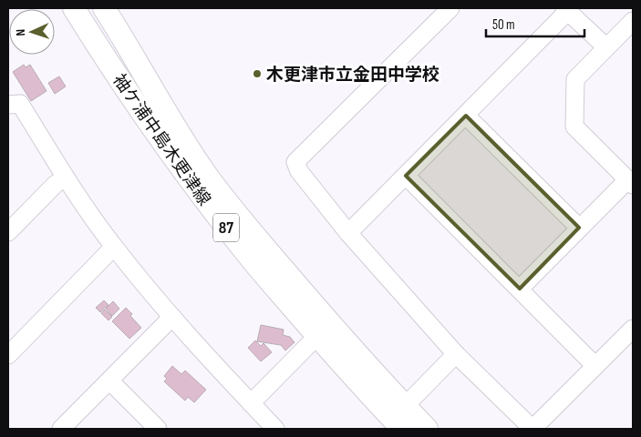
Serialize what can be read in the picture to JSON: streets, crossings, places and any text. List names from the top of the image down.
{
  "streets": {
    "main road": ["袖ケ浦中島木更津線", "87"]
  },
  "places": ["木更津市立金田中学校"],
  "scale_bar": "50 m",
  "north": "left"
}
